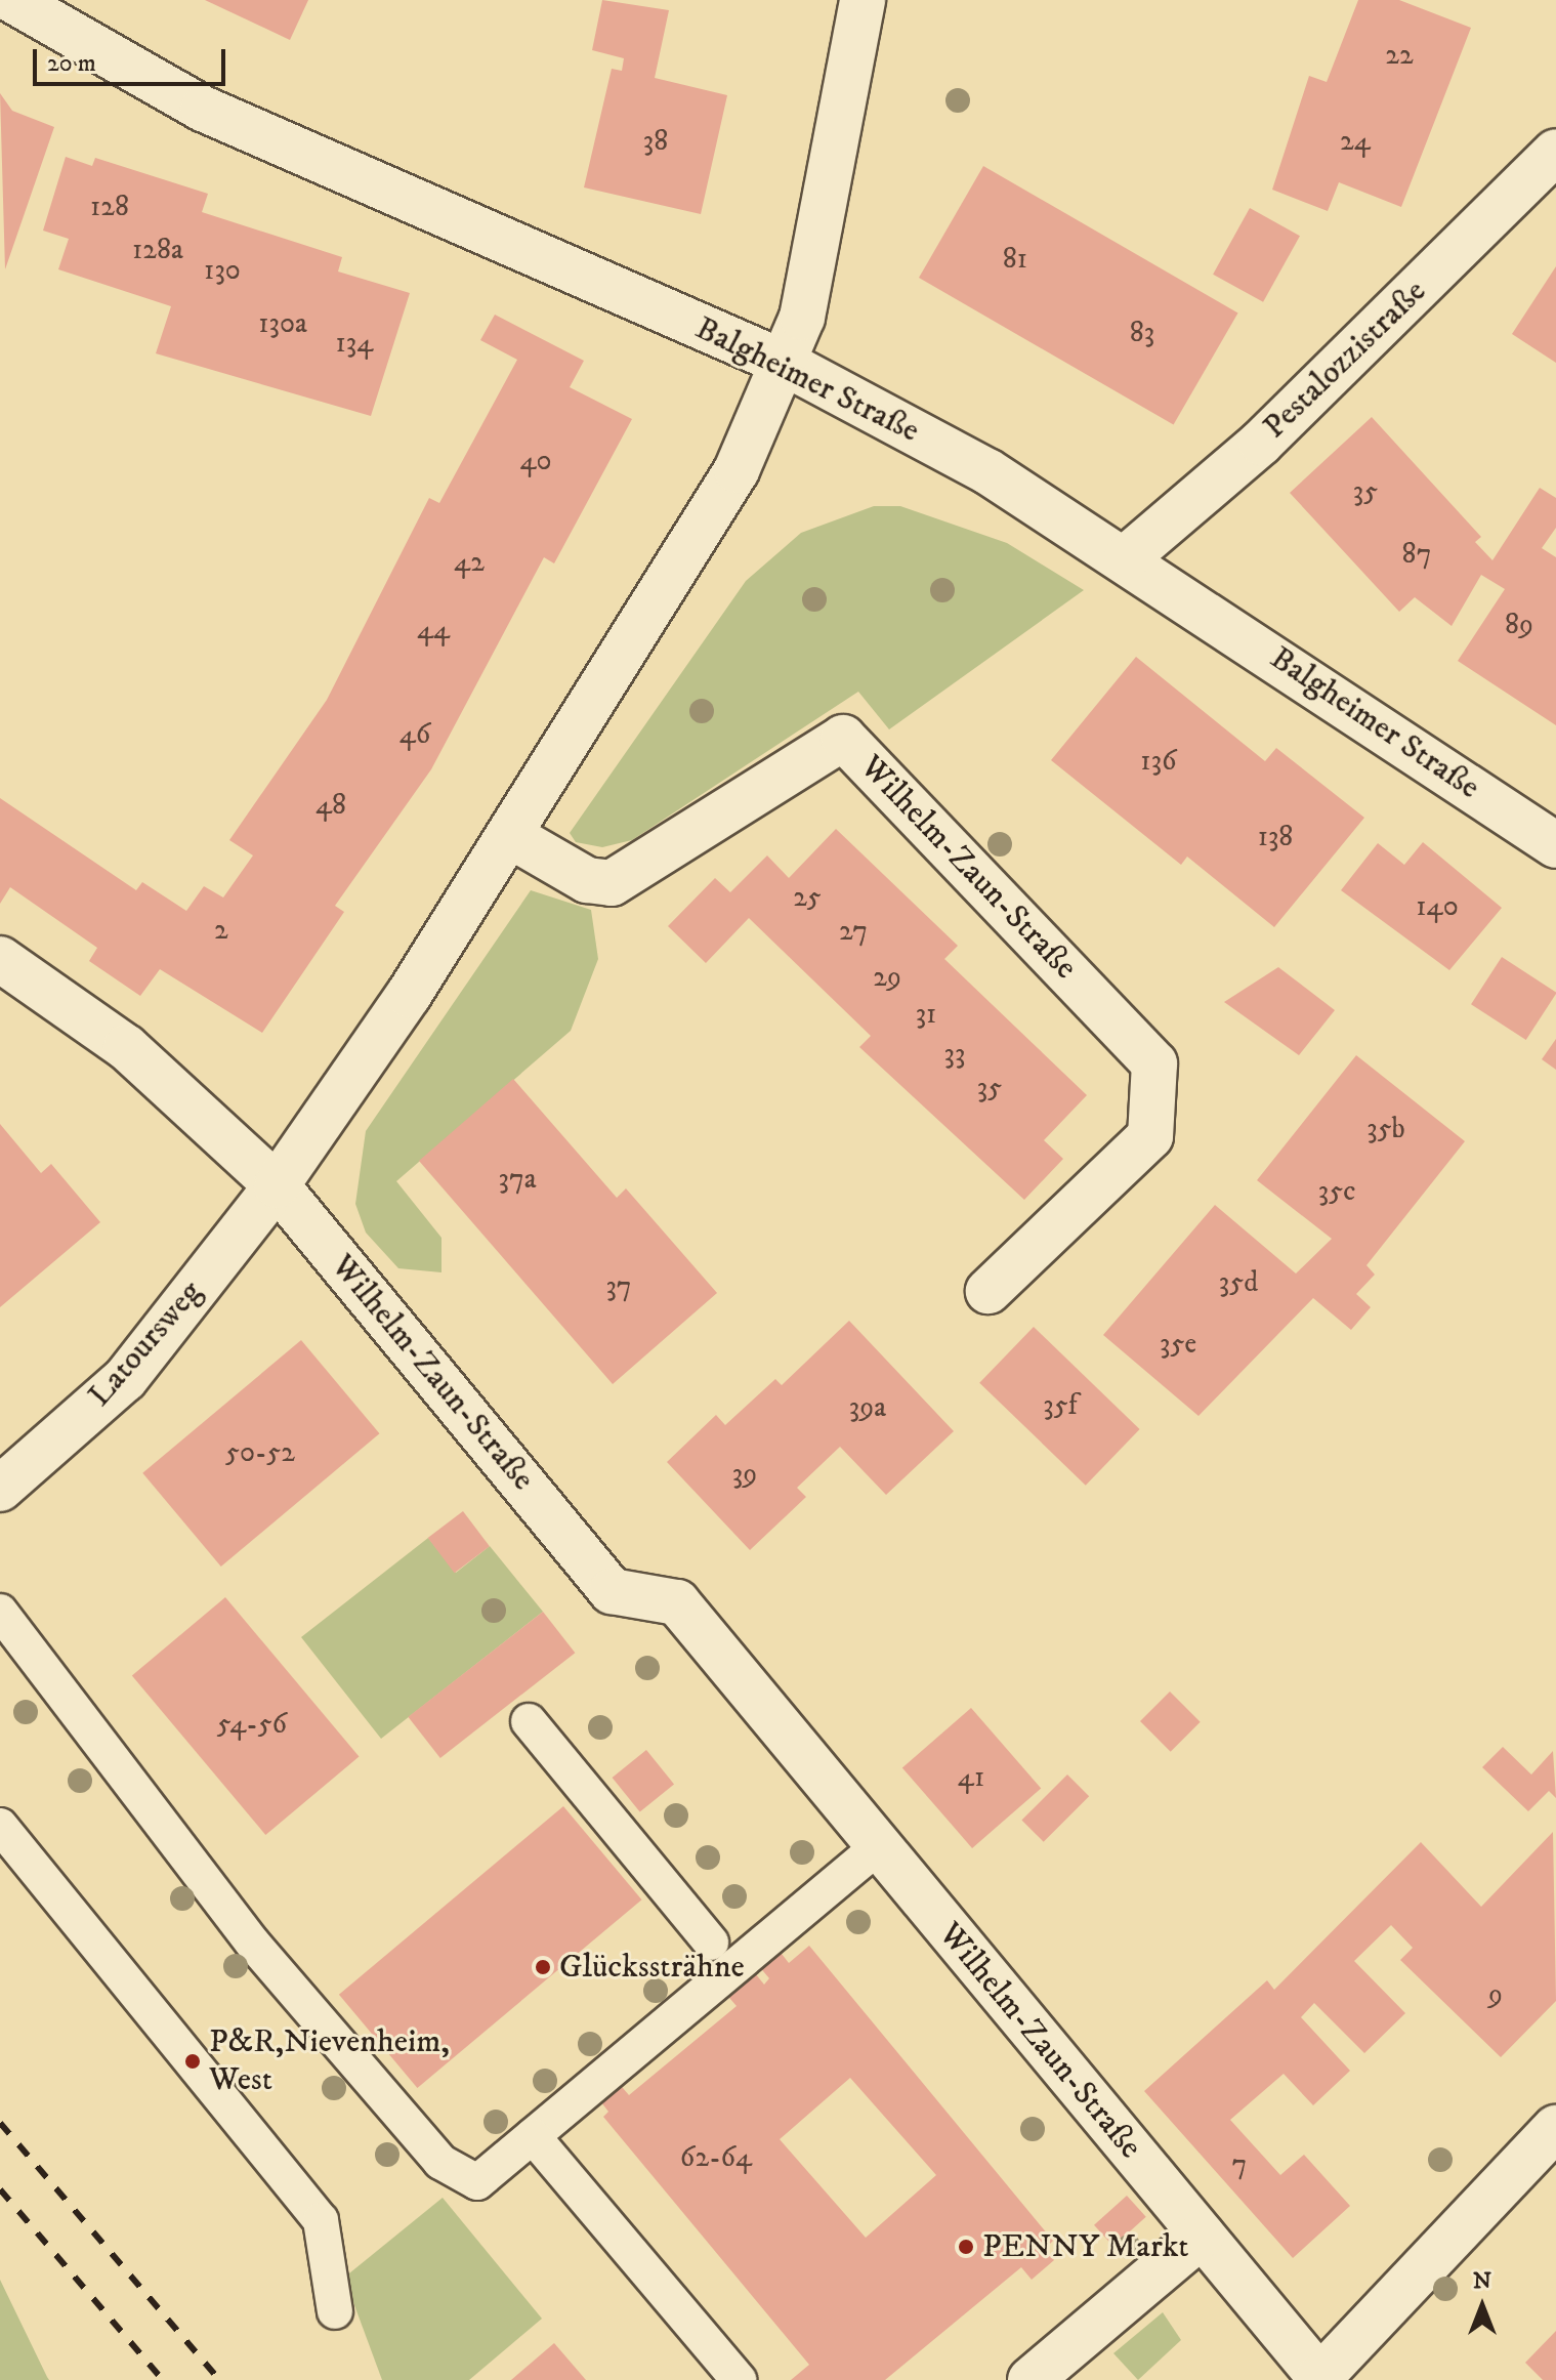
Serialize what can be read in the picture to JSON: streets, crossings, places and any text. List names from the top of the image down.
{
  "streets": {
    "street": [
      "Pestalozzistraße",
      "Balgheimer Straße",
      "Wilhelm-Zaun-Straße",
      "Latoursweg"
    ]
  },
  "crossings": [
    ["Pestalozzistraße", "Balgheimer Straße"],
    ["Wilhelm-Zaun-Straße", "Latoursweg"]
  ],
  "places": ["Glückssträhne", "P&R,Nievenheim, West", "PENNY Markt"],
  "house_numbers": [
    "22",
    "38",
    "24",
    "128",
    "128a",
    "81",
    "130",
    "130a",
    "83",
    "134",
    "40",
    "35",
    "87",
    "42",
    "89",
    "44",
    "46",
    "136",
    "48",
    "138",
    "25",
    "140",
    "2",
    "27",
    "29",
    "31",
    "33",
    "35",
    "35b",
    "37a",
    "35c",
    "35d",
    "37",
    "35e",
    "35f",
    "39a",
    "50-52",
    "39",
    "54-56",
    "41",
    "9",
    "62-64",
    "7"
  ],
  "scale_bar": "20 m",
  "north": "top"
}
